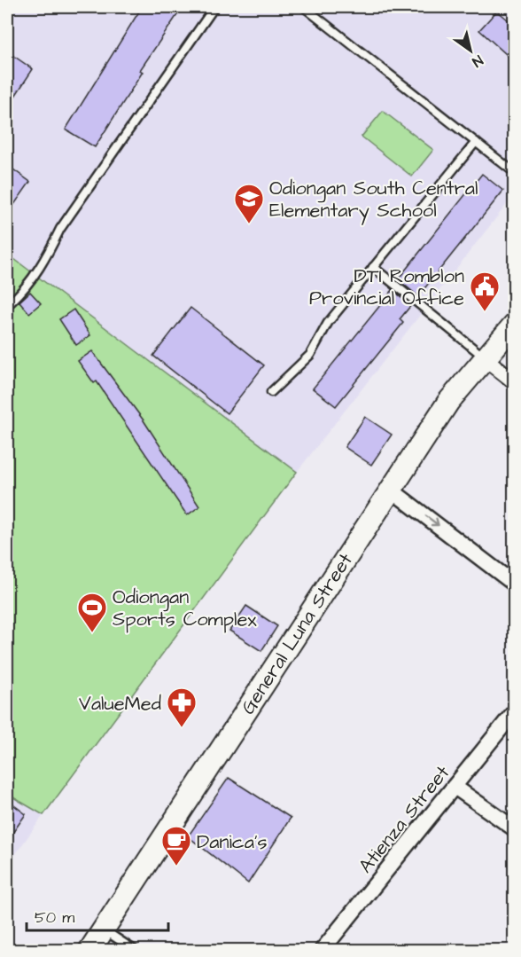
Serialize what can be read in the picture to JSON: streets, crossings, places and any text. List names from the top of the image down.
{
  "streets": {
    "main road": ["General Luna Street"],
    "street": ["Atienza Street"]
  },
  "places": {
    "school or university": ["Odiongan South Central Elementary School"],
    "public building": ["DTI Romblon Provincial Office"],
    "sports": ["Odiongan Sports Complex"],
    "pharmacy": ["ValueMed"],
    "cafe": ["Danica's"]
  },
  "scale_bar": "50 m",
  "north": "bottom right"
}
